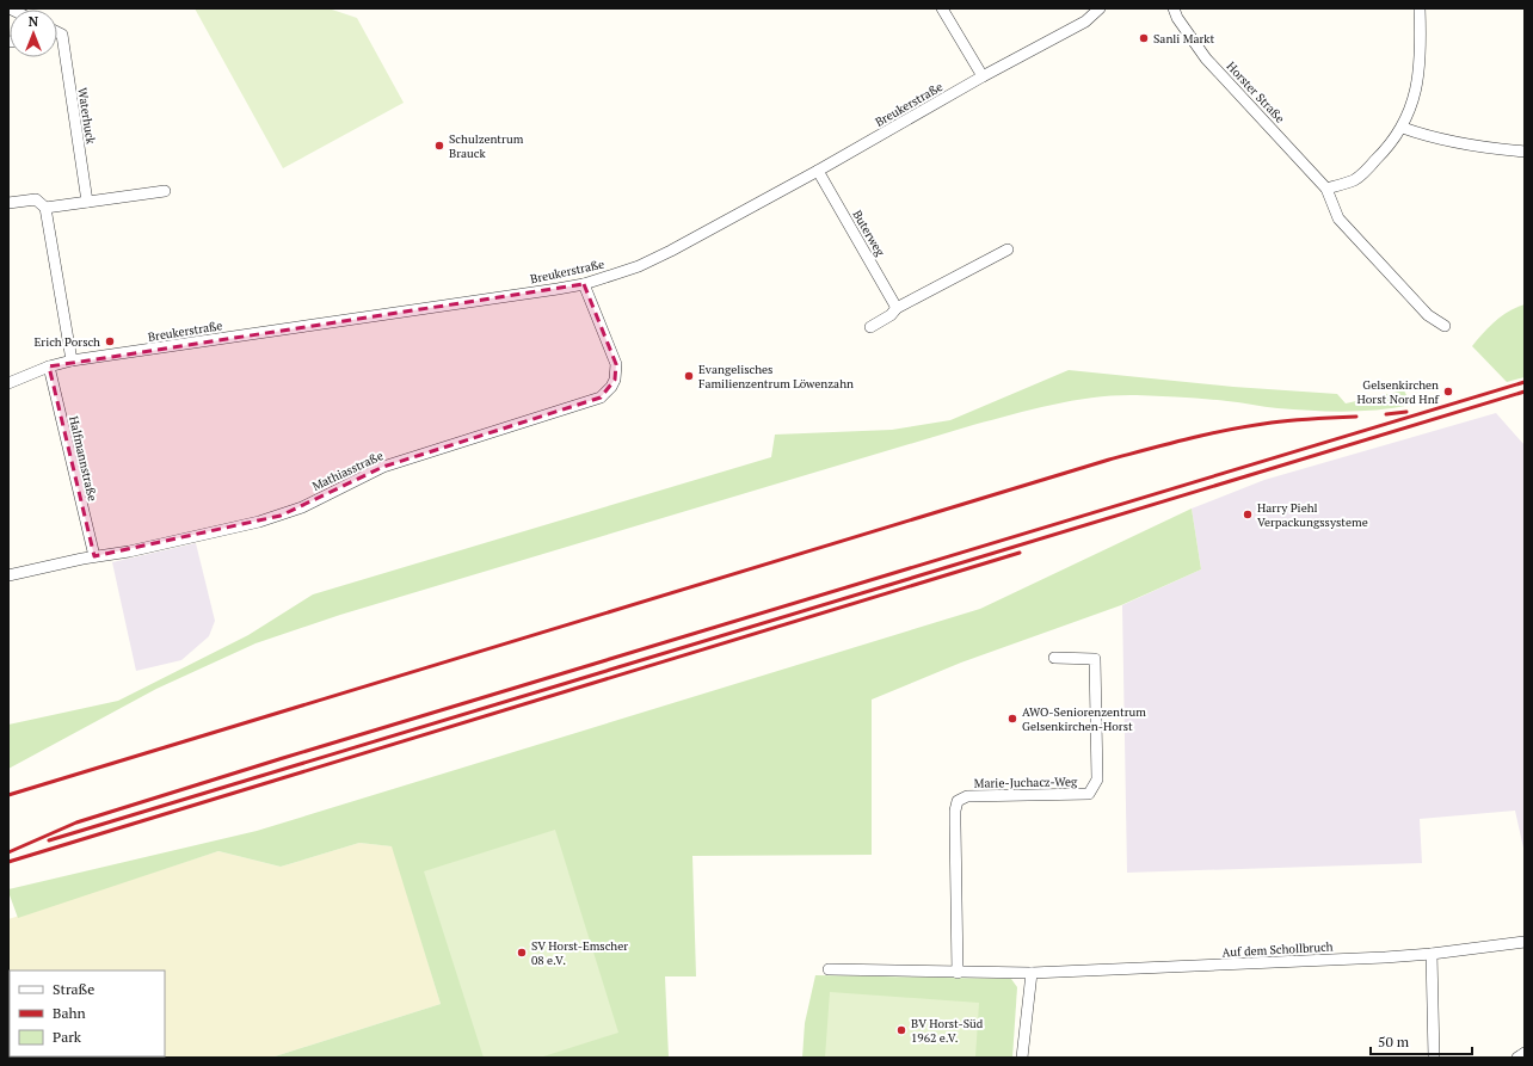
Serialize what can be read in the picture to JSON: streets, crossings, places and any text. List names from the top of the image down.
{
  "streets": {
    "street": [
      "Horster Straße",
      "Breukerstraße",
      "Waterhuck",
      "Buterweg",
      "Halfmannstraße",
      "Mathiasstraße",
      "Marie-Juchacz-Weg",
      "Auf dem Schollbruch"
    ]
  },
  "crossings": [
    ["Breukerstraße", "Buterweg"],
    ["Breukerstraße", "Halfmannstraße"],
    ["Breukerstraße", "Mathiasstraße"],
    ["Halfmannstraße", "Mathiasstraße"],
    ["Marie-Juchacz-Weg", "Auf dem Schollbruch"]
  ],
  "places": [
    "Sanli Markt",
    "Schulzentrum Brauck",
    "Erich Porsch",
    "Evangelisches Familienzentrum Löwenzahn",
    "Gelsenkirchen Horst Nord Hnf",
    "Harry Piehl Verpackungssysteme",
    "AWO-Seniorenzentrum Gelsenkirchen-Horst",
    "SV Horst-Emscher 08 e.V.",
    "BV Horst-Süd 1962 e.V."
  ],
  "legend": ["Straße", "Bahn", "Park"],
  "scale_bar": "50 m",
  "north": "top"
}
